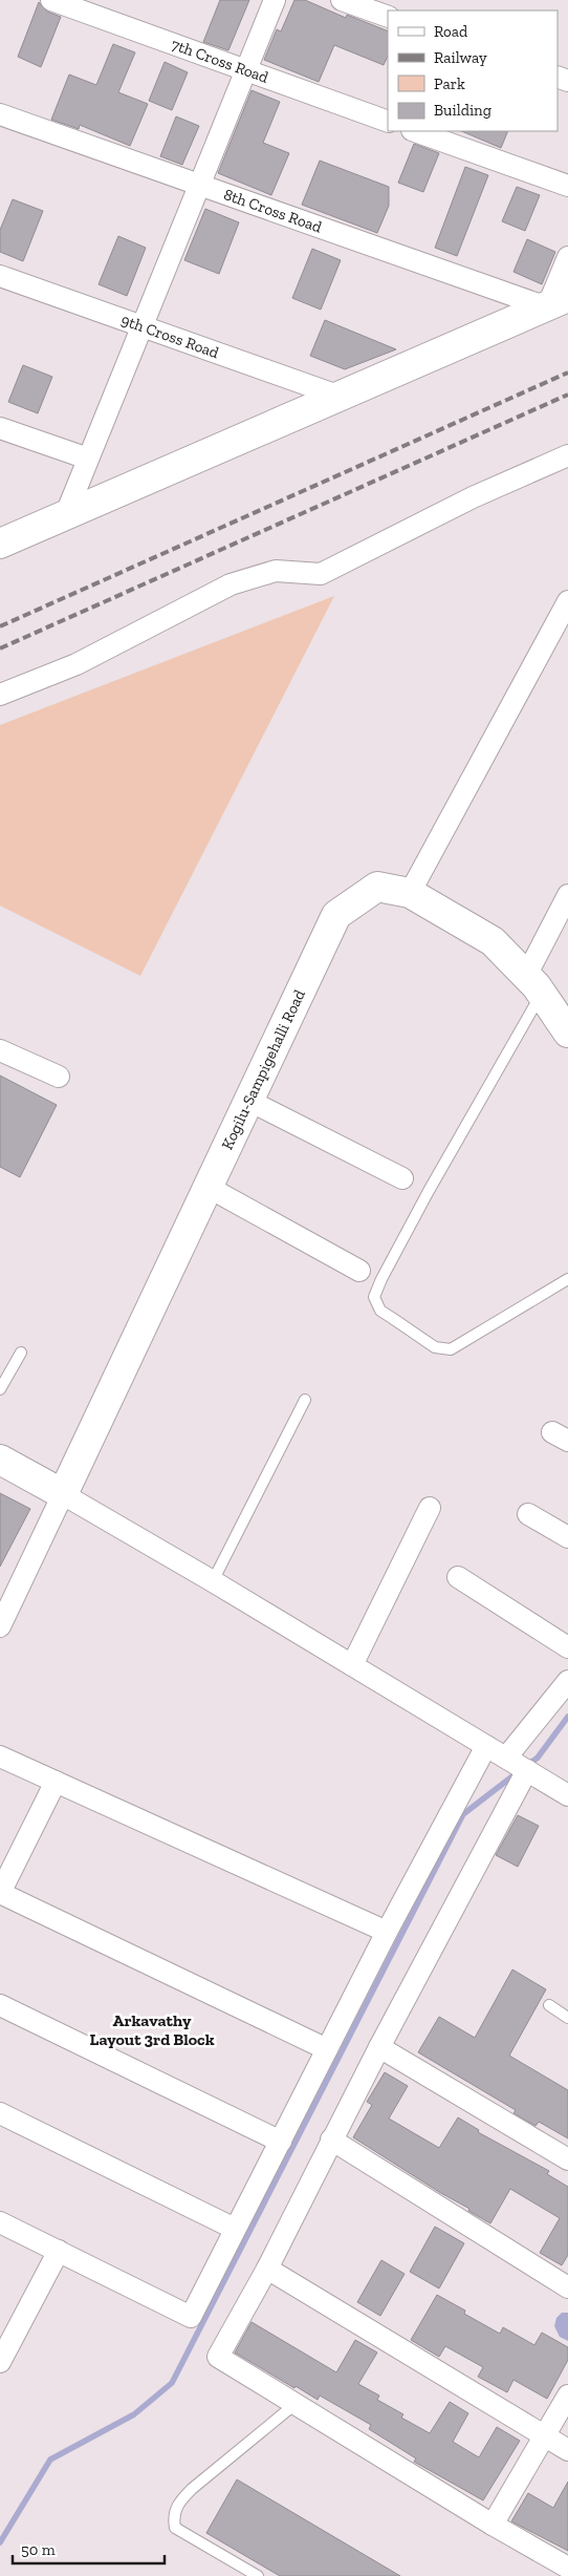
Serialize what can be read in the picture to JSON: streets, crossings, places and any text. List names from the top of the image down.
{
  "streets": {
    "street": [
      "7th Cross Road",
      "8th Cross Road",
      "9th Cross Road",
      "Kogilu-Sampigehalli Road"
    ]
  },
  "districts": ["Arkavathy Layout 3rd Block"],
  "legend": [
    "Road",
    "Railway",
    "Park",
    "Building"
  ],
  "scale_bar": "50 m"
}
